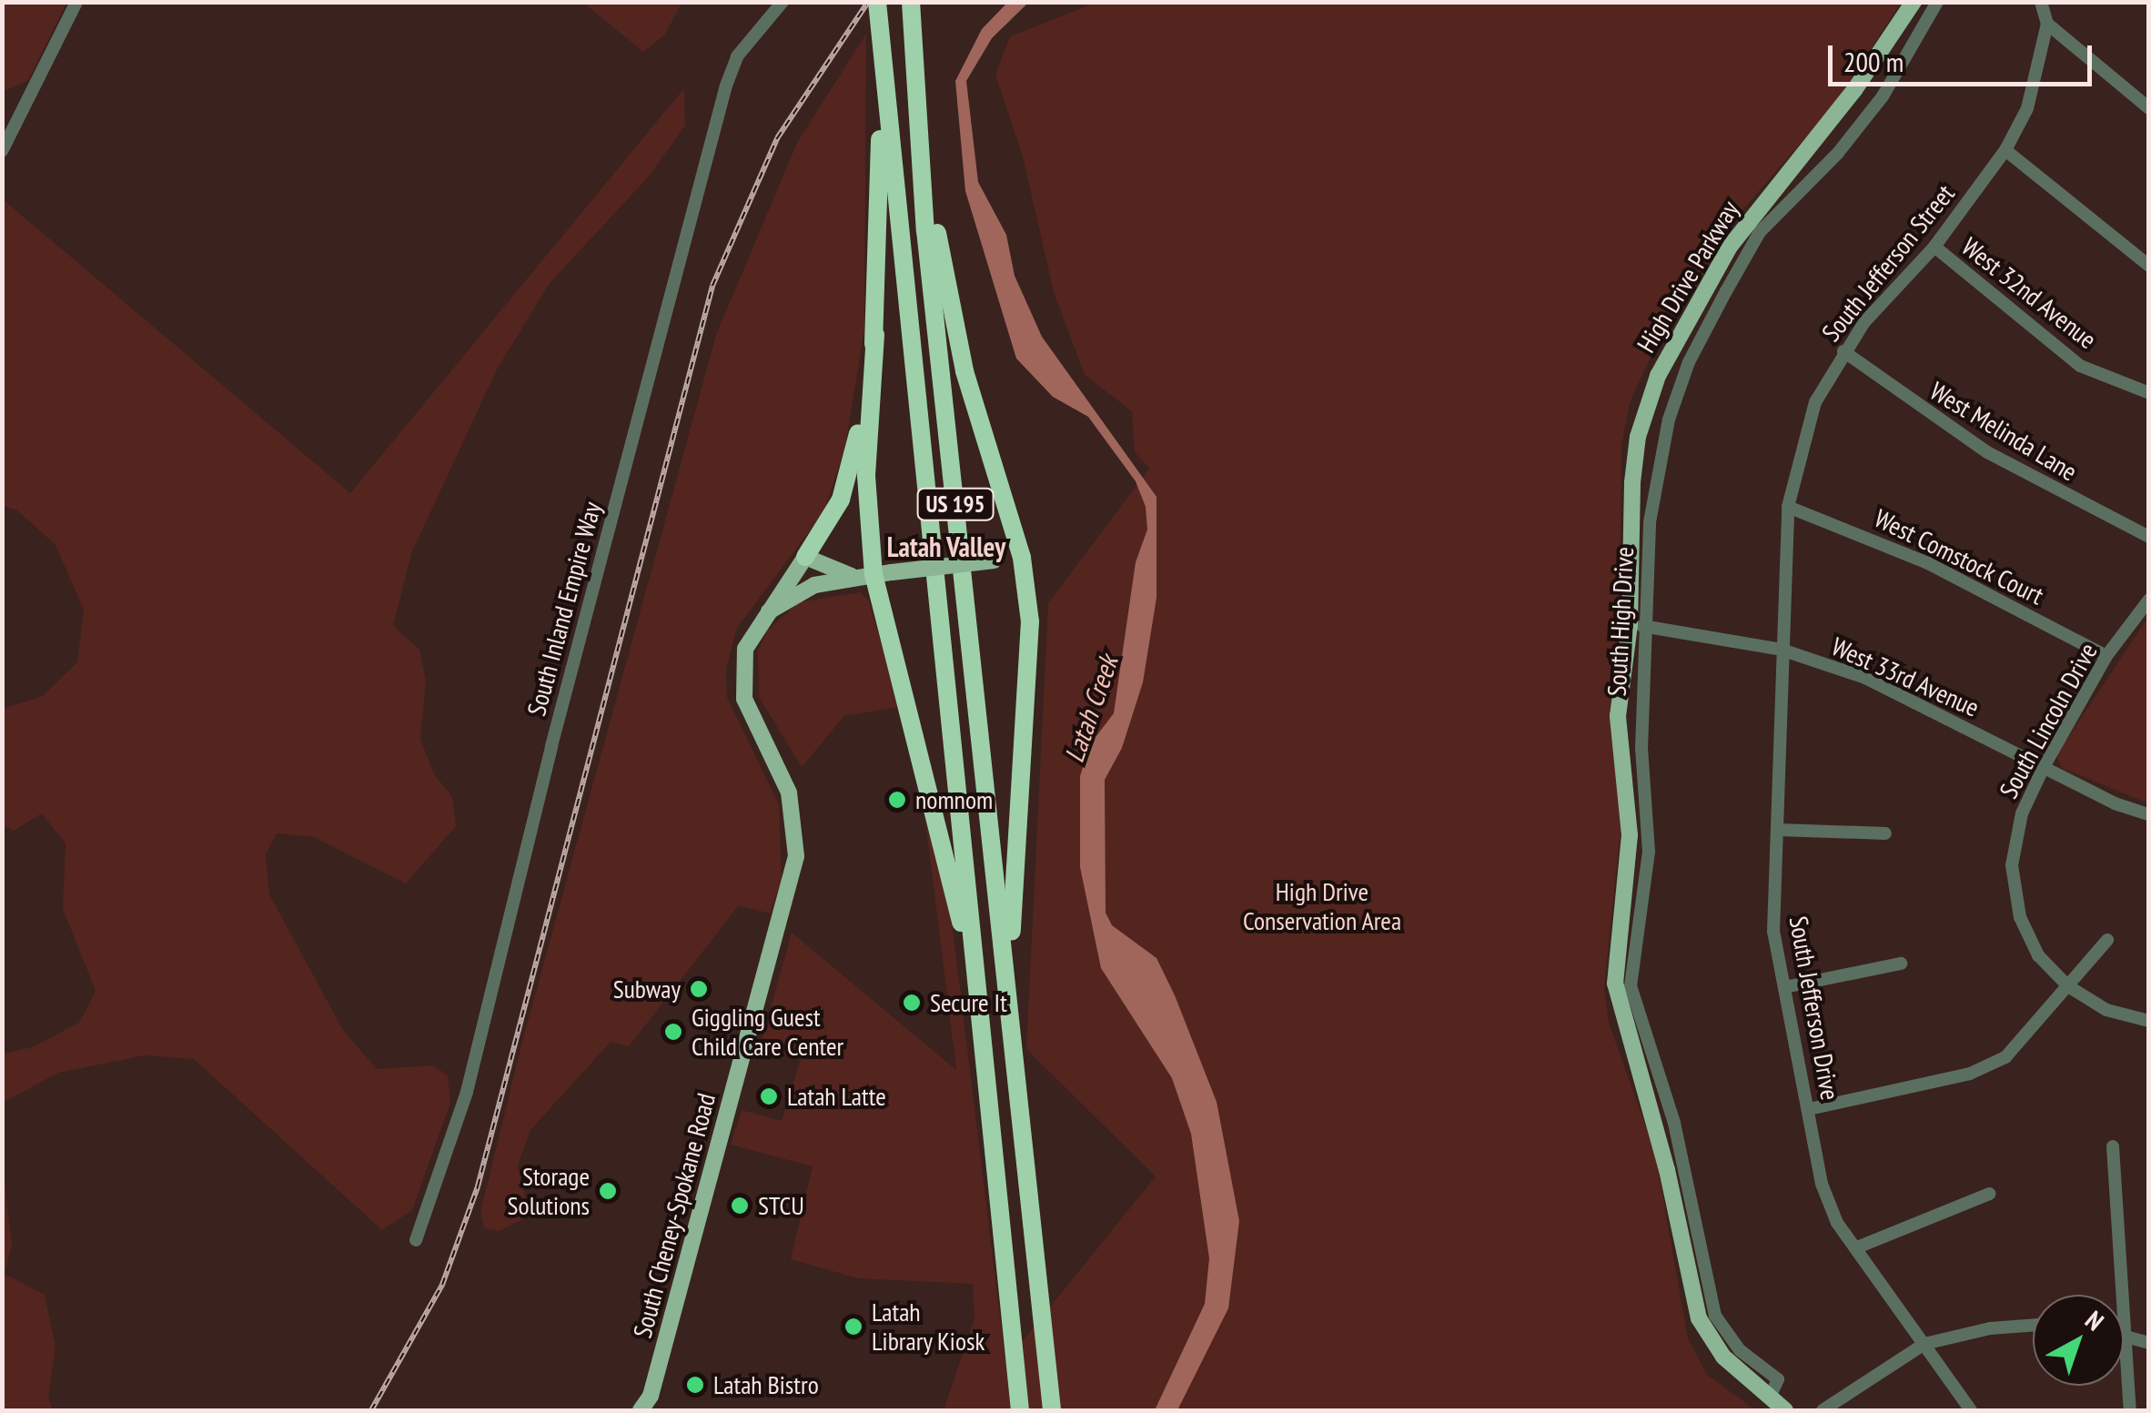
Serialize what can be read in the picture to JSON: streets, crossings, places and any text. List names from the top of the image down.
{
  "streets": {
    "highway": ["US 195"],
    "main road": ["High Drive Parkway", "South High Drive", "South Cheney-Spokane Road"],
    "street": [
      "South Jefferson Street",
      "West 32nd Avenue",
      "West Melinda Lane",
      "West Comstock Court",
      "South Inland Empire Way",
      "West 33rd Avenue",
      "South Lincoln Drive",
      "South Jefferson Drive"
    ]
  },
  "crossings": [
    ["South Jefferson Street", "West 32nd Avenue"],
    ["South Jefferson Street", "West Melinda Lane"],
    ["South Jefferson Street", "West Comstock Court"],
    ["South Jefferson Street", "West 33rd Avenue"],
    ["South Jefferson Street", "South Jefferson Drive"],
    ["High Drive Parkway", "South High Drive"],
    ["High Drive Parkway", "West 33rd Avenue"],
    ["West Comstock Court", "South Lincoln Drive"],
    ["South High Drive", "West 33rd Avenue"],
    ["West 33rd Avenue", "South Lincoln Drive"],
    ["West 33rd Avenue", "South Jefferson Drive"]
  ],
  "districts": ["Latah Valley"],
  "water": ["Latah Creek"],
  "parks": ["High Drive Conservation Area"],
  "places": [
    "nomnom",
    "Subway",
    "Secure It",
    "Giggling Guest Child Care Center",
    "Latah Latte",
    "Storage Solutions",
    "STCU",
    "Latah Library Kiosk",
    "Latah Bistro"
  ],
  "scale_bar": "200 m",
  "north": "top right"
}
